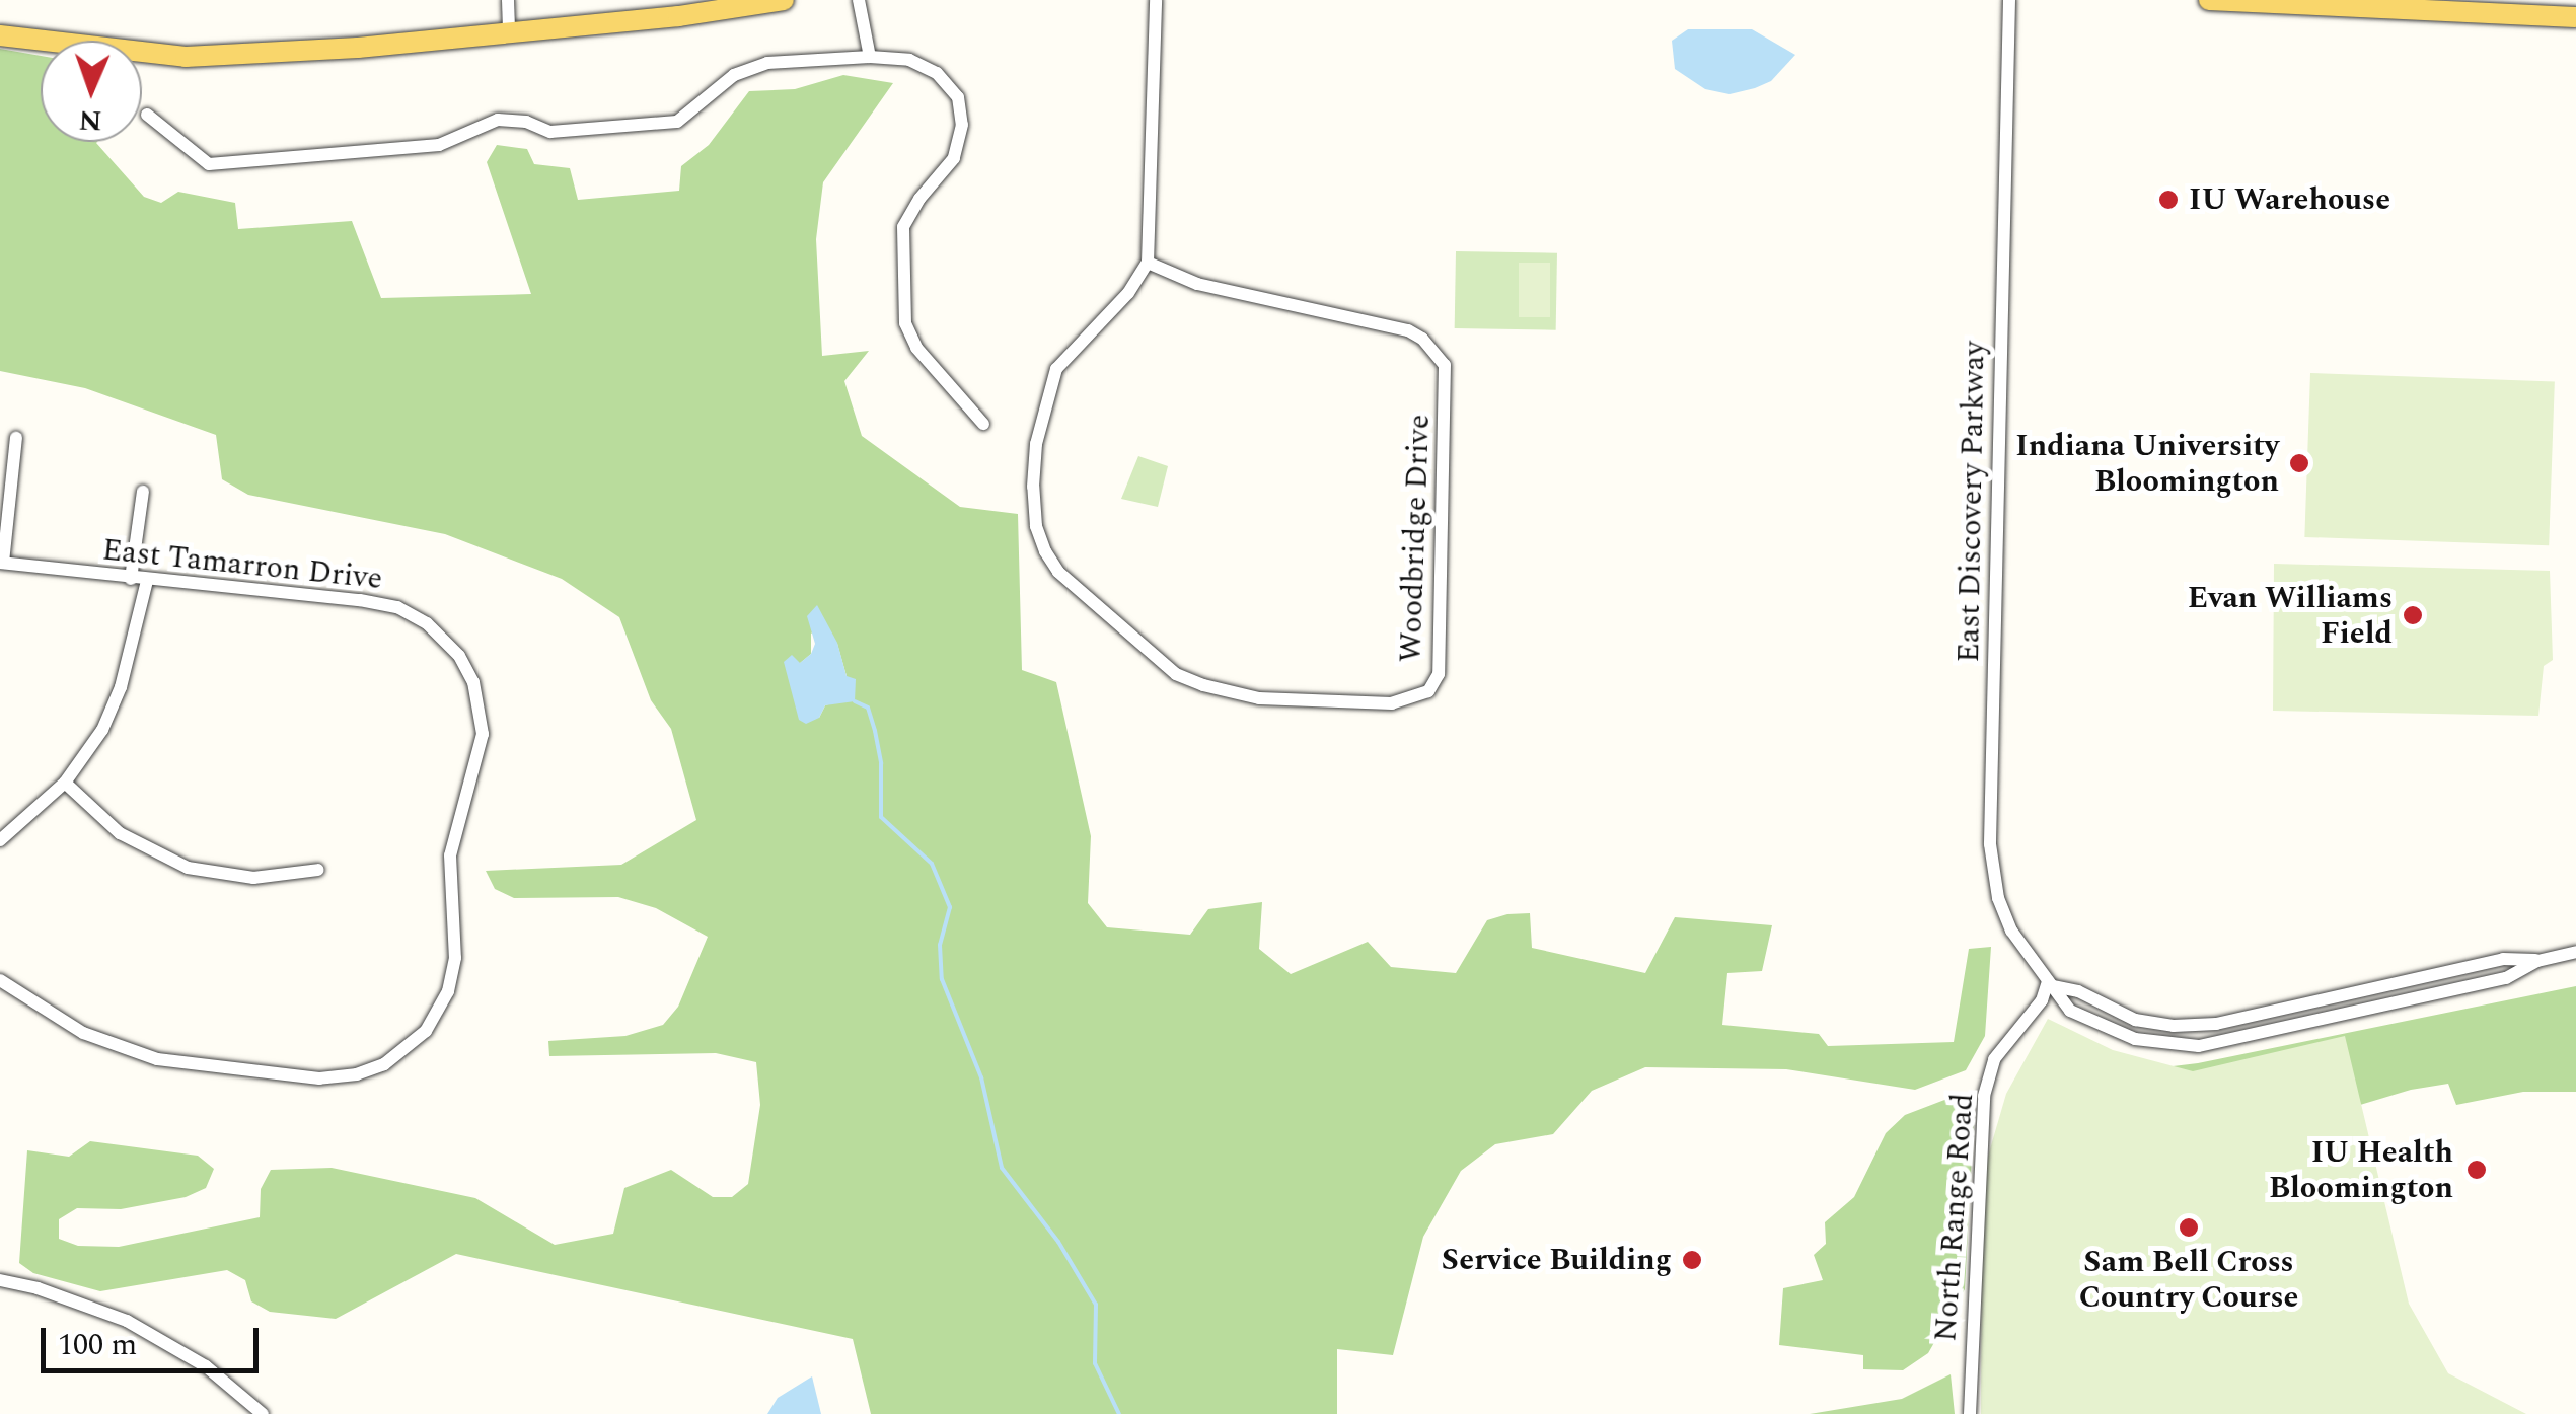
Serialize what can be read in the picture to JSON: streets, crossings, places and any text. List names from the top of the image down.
{
  "streets": {
    "street": [
      "East Discovery Parkway",
      "Woodbridge Drive",
      "East Tamarron Drive",
      "North Range Road"
    ]
  },
  "crossings": [
    ["East Discovery Parkway", "North Range Road"]
  ],
  "places": [
    "IU Warehouse",
    "Indiana University Bloomington",
    "Evan Williams Field",
    "IU Health Bloomington",
    "Sam Bell Cross Country Course",
    "Service Building"
  ],
  "scale_bar": "100 m",
  "north": "bottom"
}
